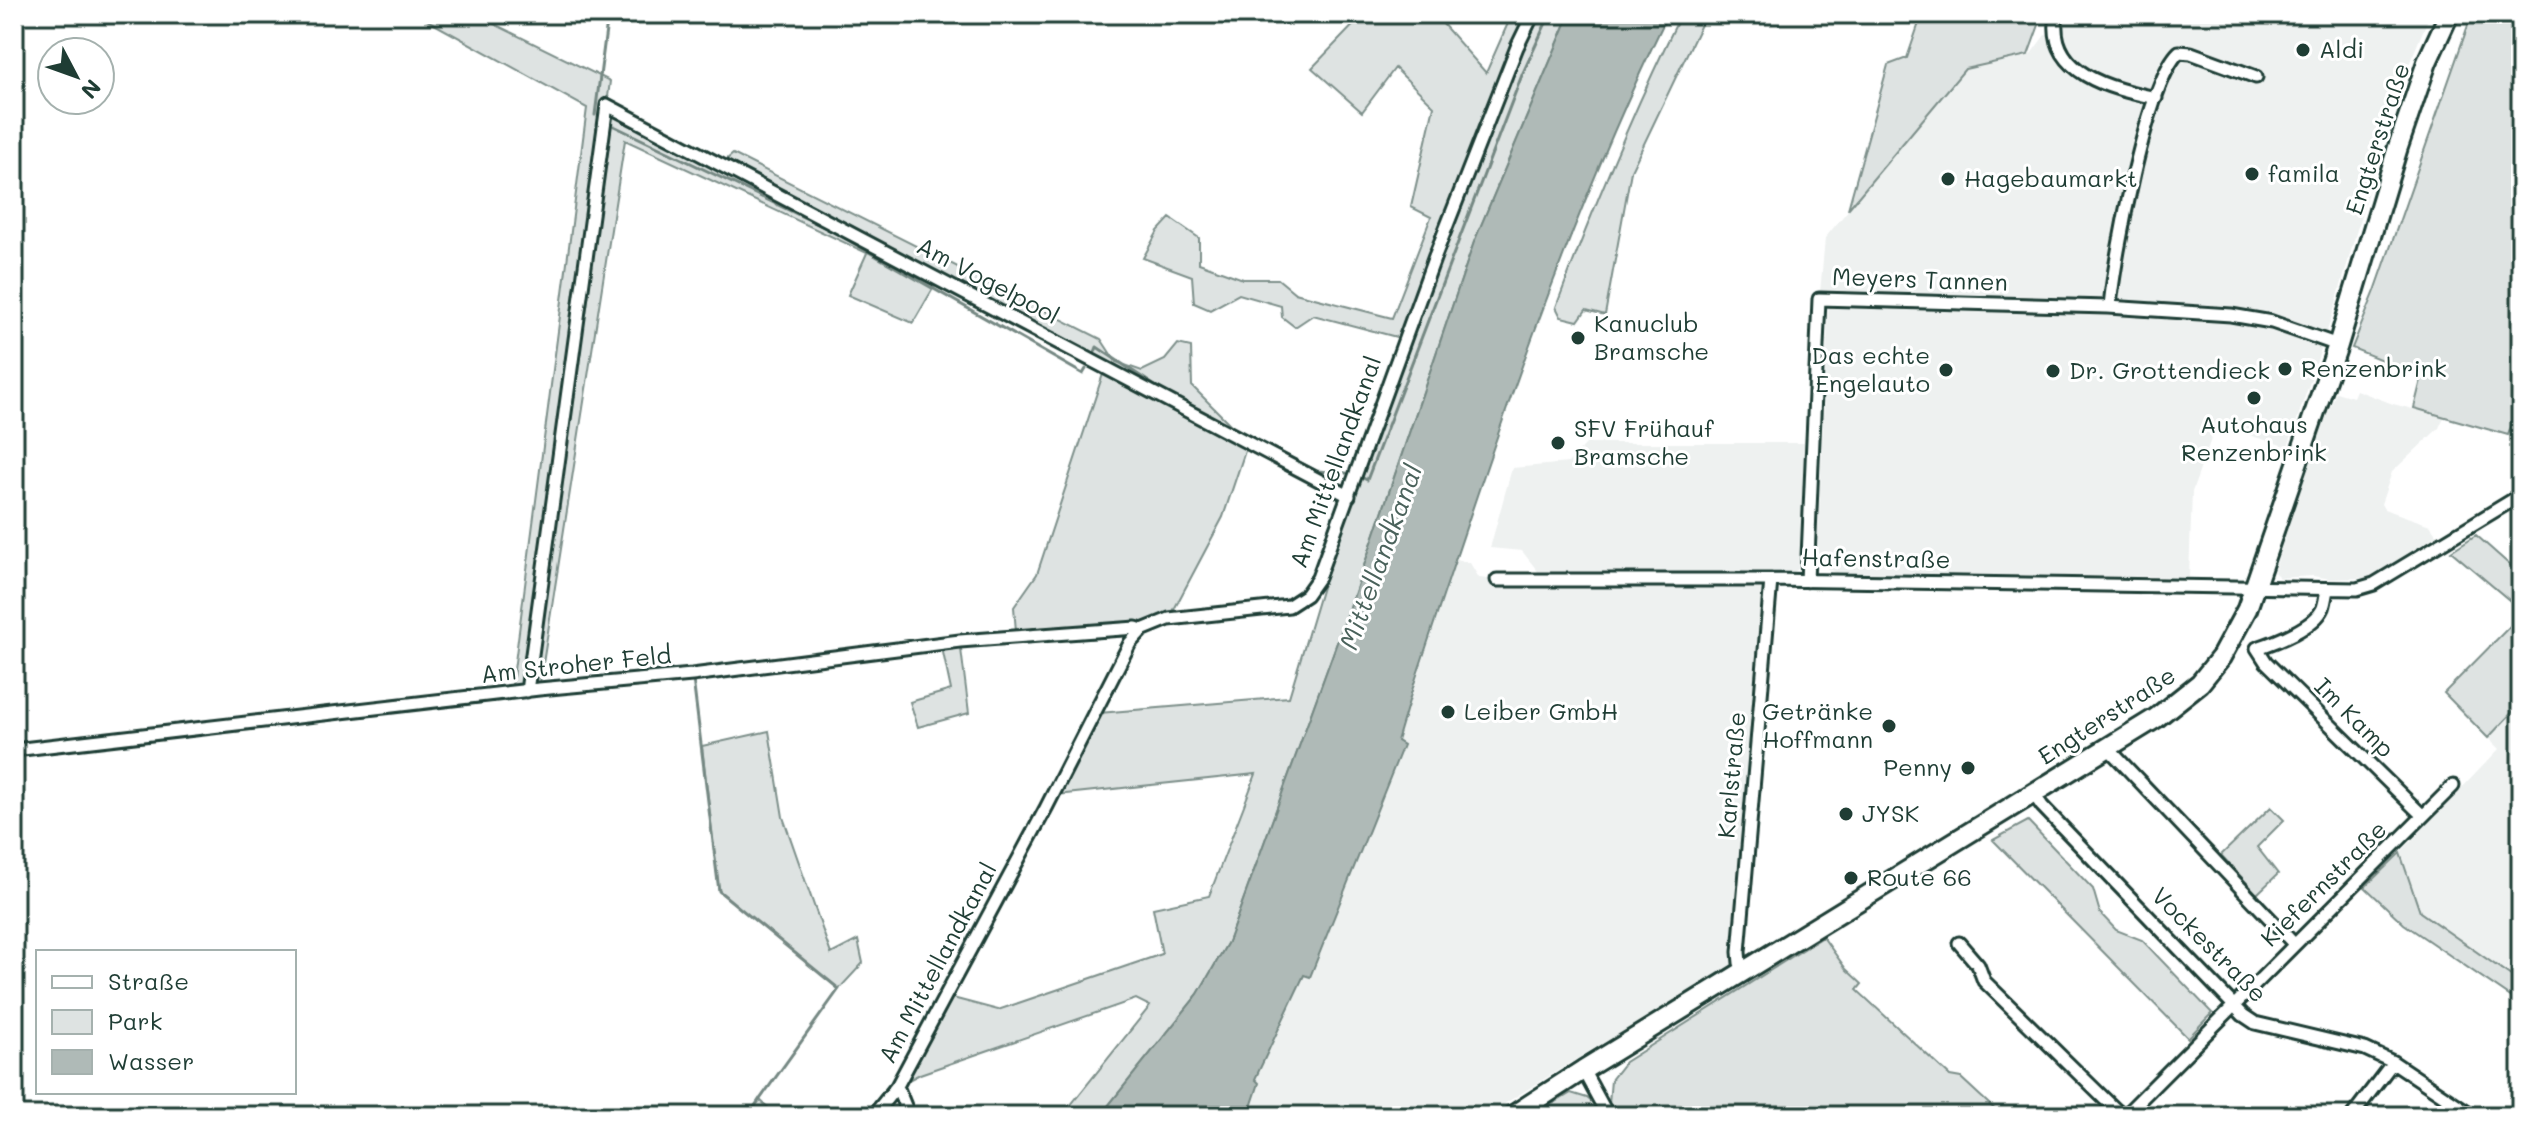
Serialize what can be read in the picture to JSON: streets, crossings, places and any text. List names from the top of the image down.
{
  "streets": {
    "main road": ["Engterstraße"],
    "street": [
      "Meyers Tannen",
      "Am Vogelpool",
      "Am Mittellandkanal",
      "Hafenstraße",
      "Am Stroher Feld",
      "Im Kamp",
      "Karlstraße",
      "Kiefernstraße",
      "Vockestraße"
    ]
  },
  "crossings": [
    ["Engterstraße", "Meyers Tannen"],
    ["Engterstraße", "Hafenstraße"],
    ["Engterstraße", "Karlstraße"],
    ["Engterstraße", "Vockestraße"],
    ["Meyers Tannen", "Hafenstraße"],
    ["Am Vogelpool", "Am Mittellandkanal"],
    ["Am Vogelpool", "Am Stroher Feld"],
    ["Am Mittellandkanal", "Am Stroher Feld"],
    ["Hafenstraße", "Im Kamp"],
    ["Hafenstraße", "Karlstraße"],
    ["Im Kamp", "Kiefernstraße"],
    ["Kiefernstraße", "Vockestraße"]
  ],
  "water": ["Mittellandkanal"],
  "places": [
    "Aldi",
    "famila",
    "Hagebaumarkt",
    "Kanuclub Bramsche",
    "Renzenbrink",
    "Das echte Engelauto",
    "Dr. Grottendieck",
    "Autohaus Renzenbrink",
    "SFV Frühauf Bramsche",
    "Leiber GmbH",
    "Getränke Hoffmann",
    "Penny",
    "JYSK",
    "Route 66"
  ],
  "legend": ["Straße", "Park", "Wasser"],
  "north": "bottom right"
}
